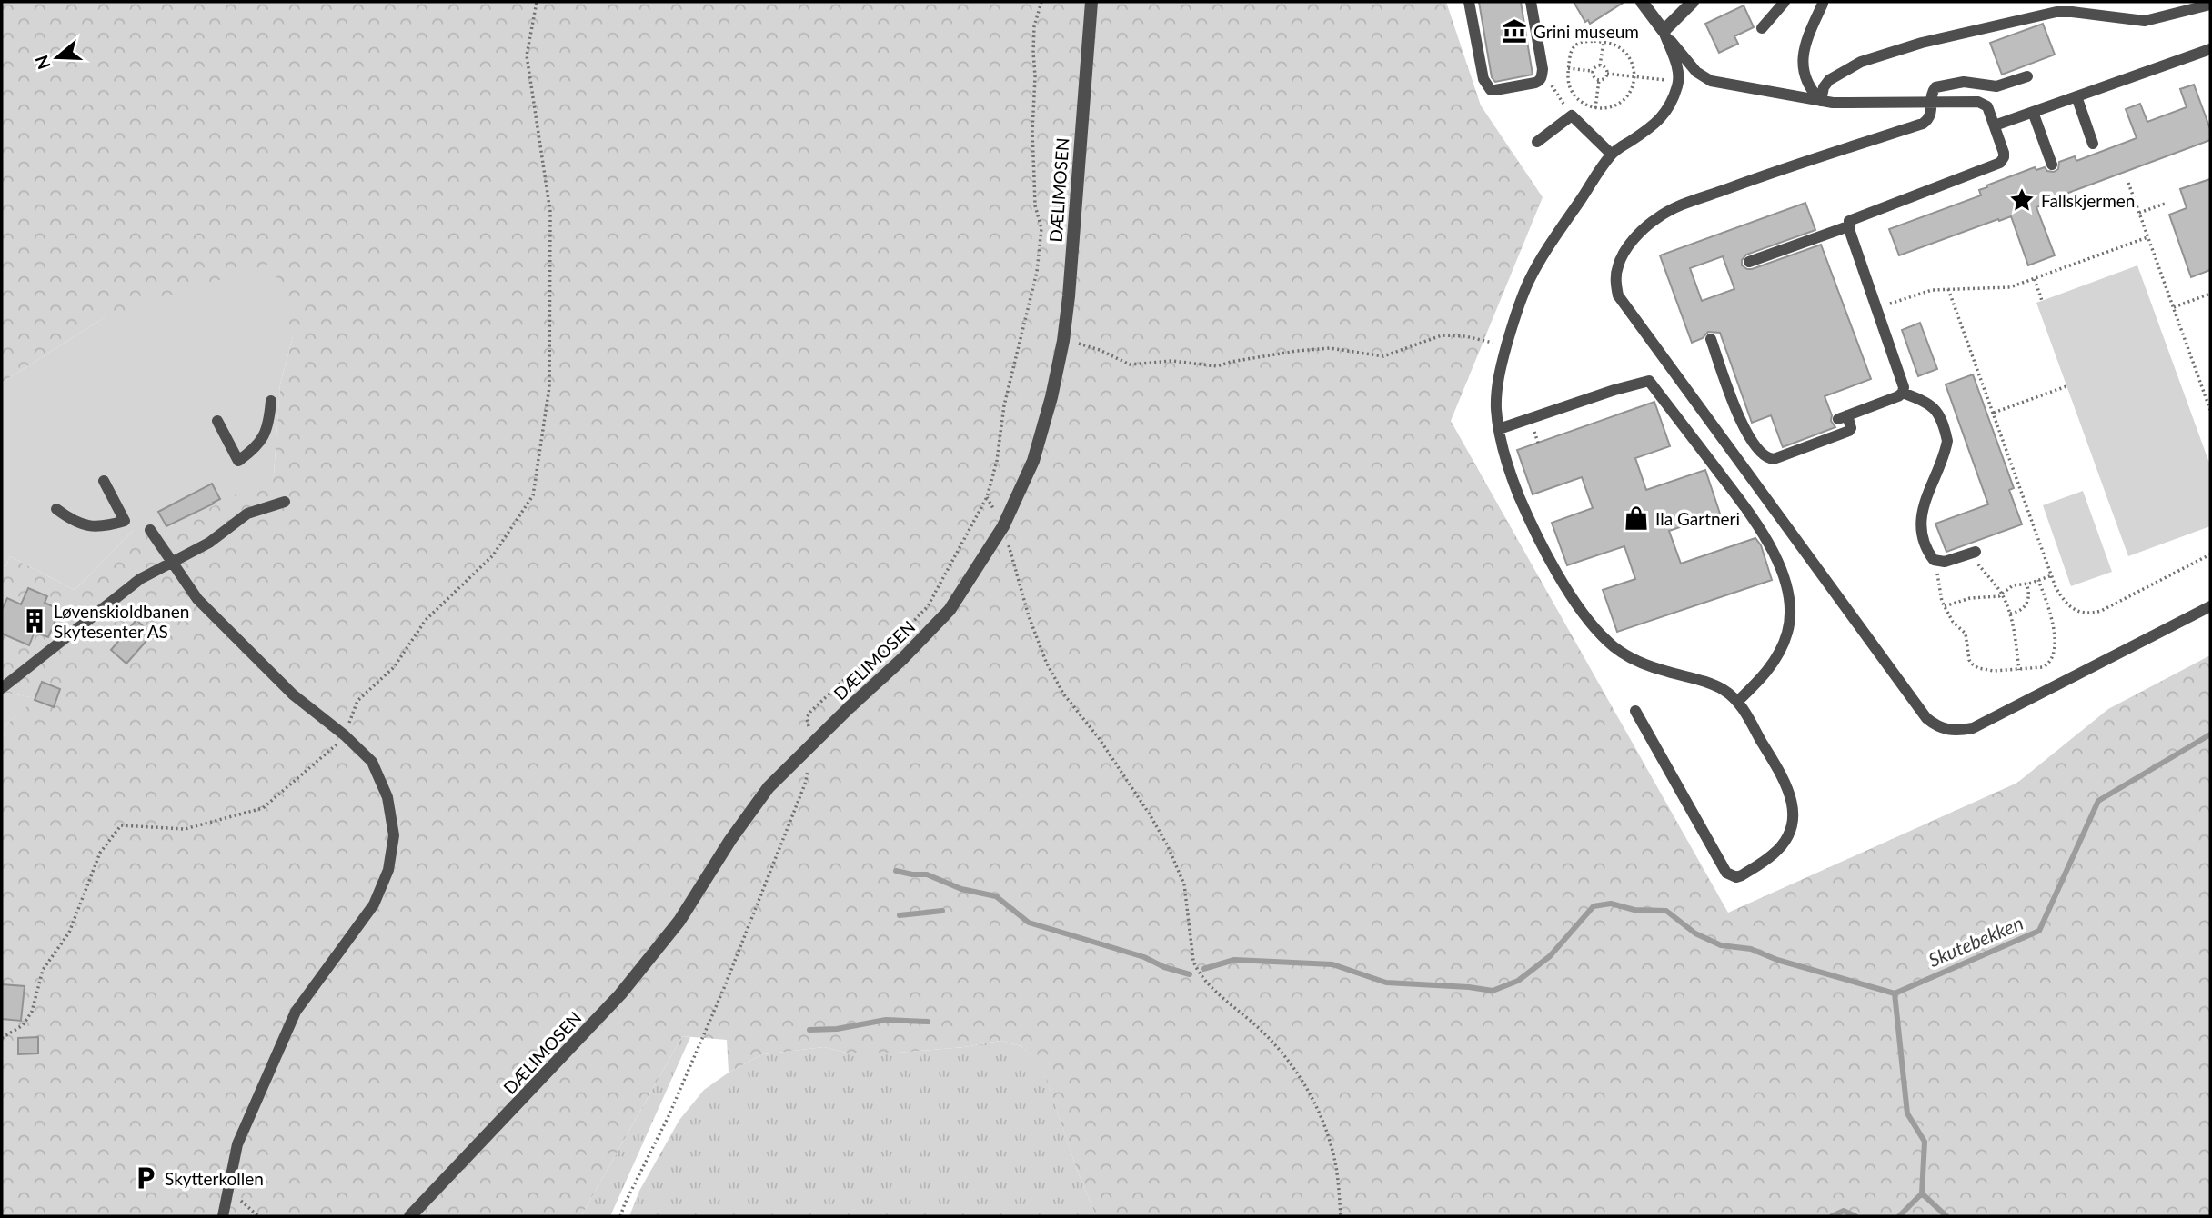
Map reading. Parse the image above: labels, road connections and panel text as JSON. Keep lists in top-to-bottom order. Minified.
{"streets":{"street":["DÆLIMOSEN"]},"water":["Skutebekken"],"places":{"museum":["Grini museum"],"place":["Fallskjermen"],"shop":["Ila Gartneri"],"building":["Løvenskioldbanen Skytesenter AS"],"parking":["Skytterkollen"]},"north":"left"}
